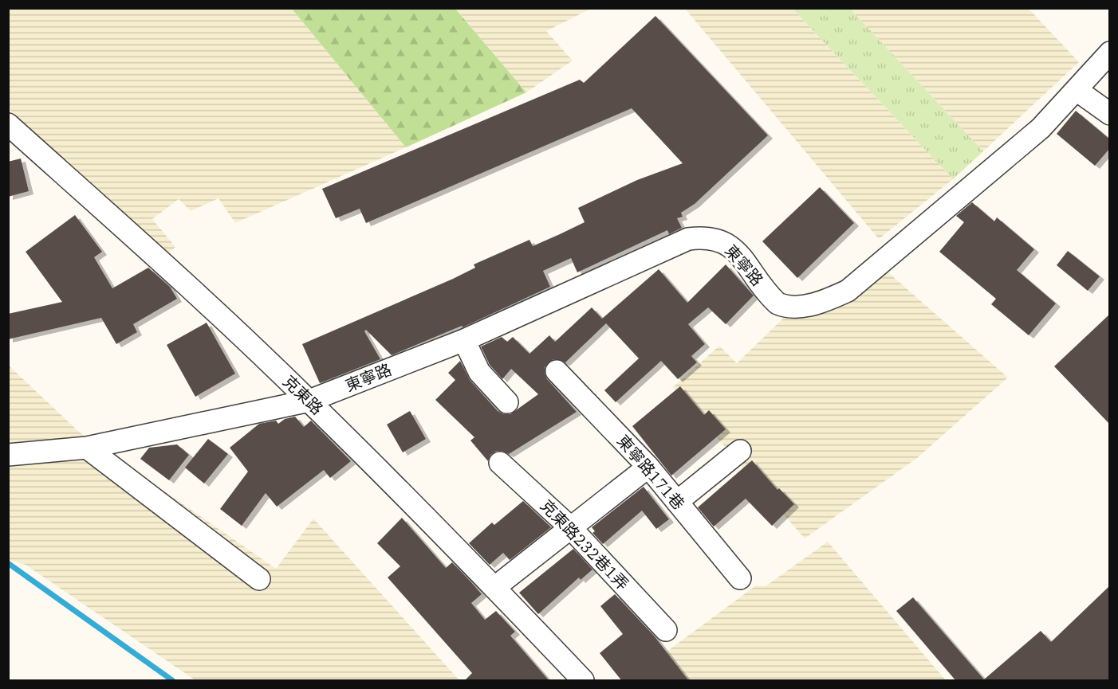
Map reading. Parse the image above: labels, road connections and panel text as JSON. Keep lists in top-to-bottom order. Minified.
{"streets":{"street":["東寧路","克東路","東寧路171巷","克東路232巷1弄"]},"crossings":[["東寧路","克東路"]]}
